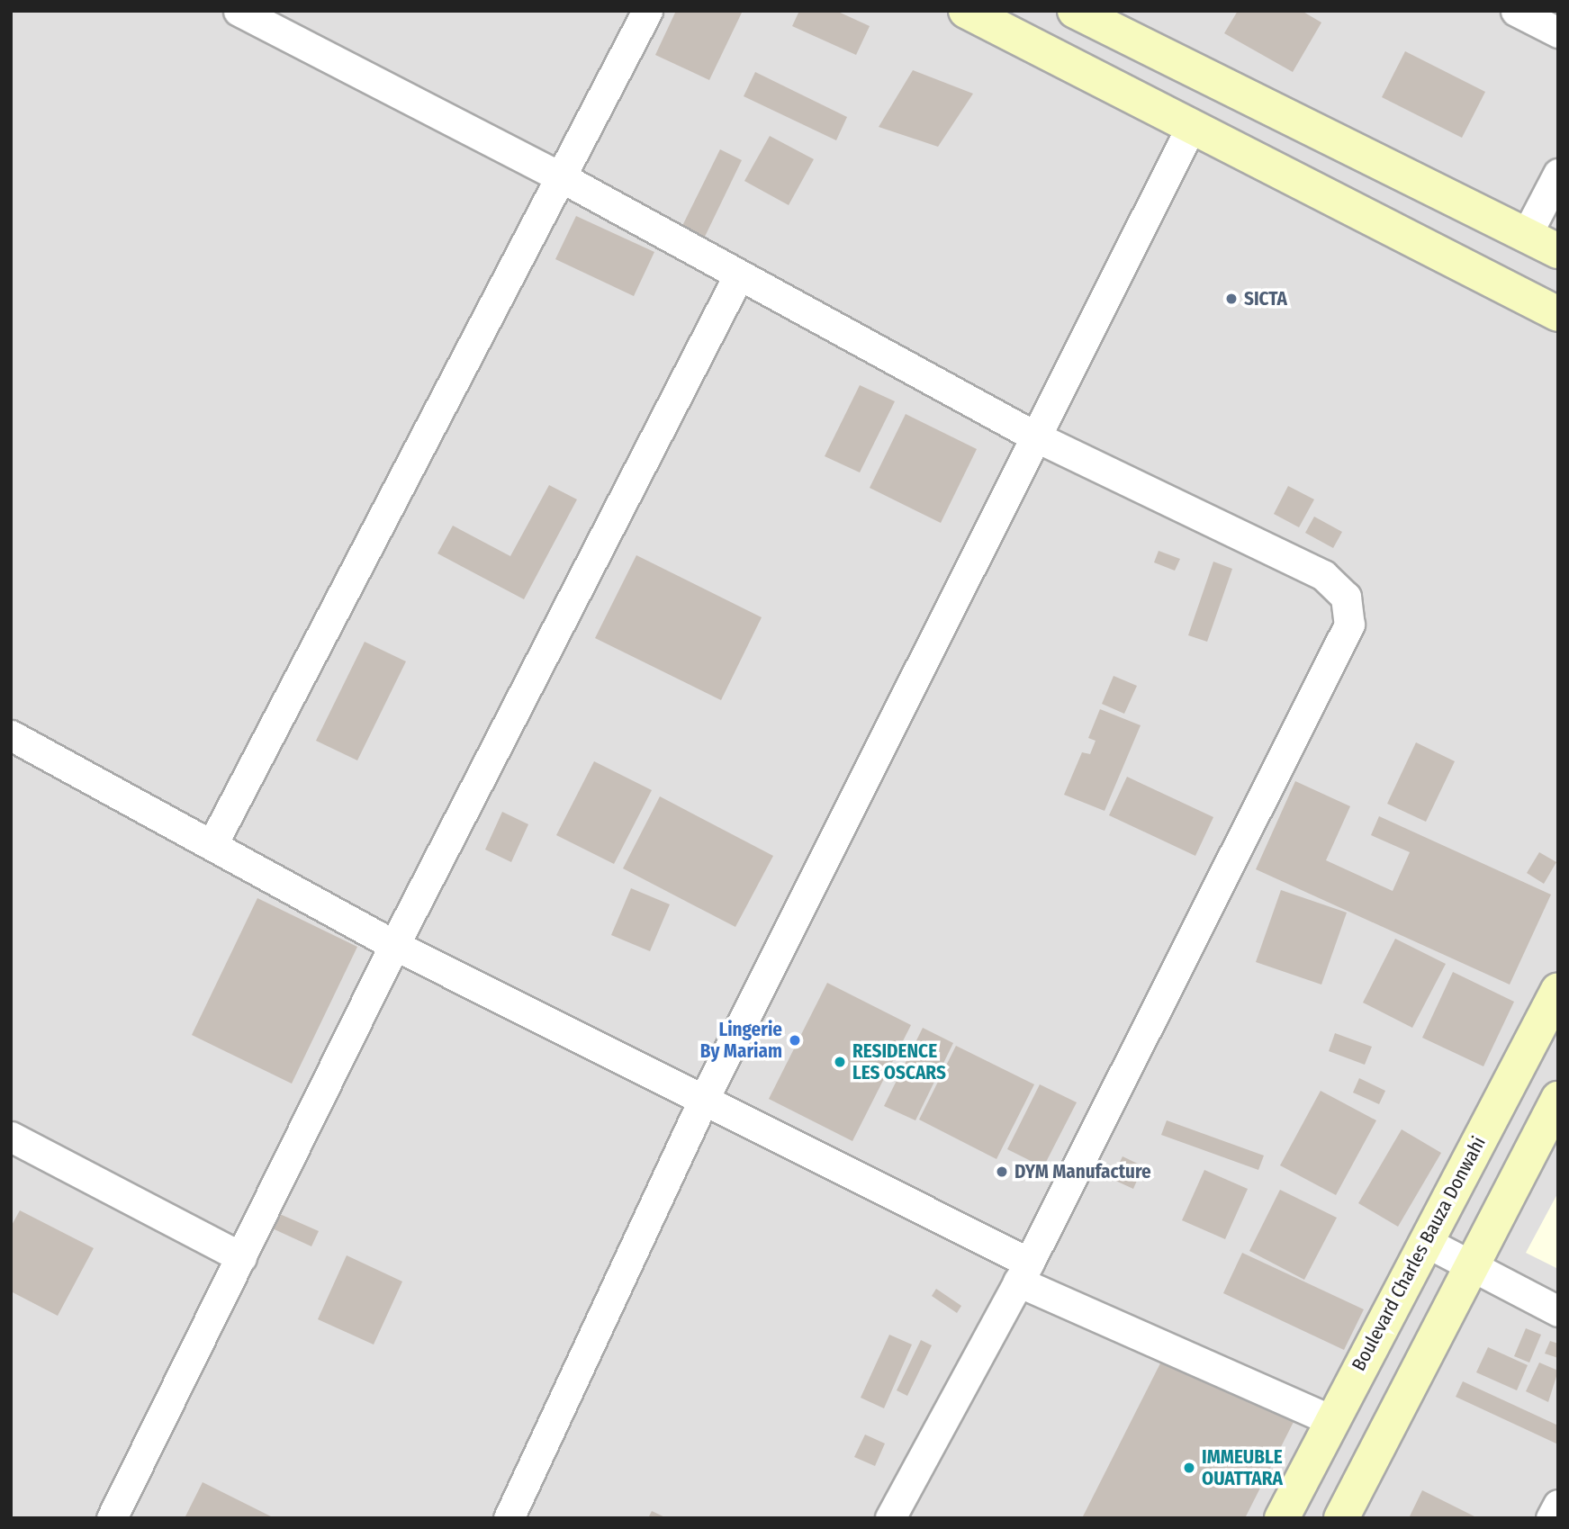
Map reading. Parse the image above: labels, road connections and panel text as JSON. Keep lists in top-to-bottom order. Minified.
{"streets":{"main road":["Boulevard Charles Bauza Donwahi"]},"places":["SICTA","Lingerie By Mariam","RESIDENCE LES OSCARS","DYM Manufacture","IMMEUBLE OUATTARA"]}
